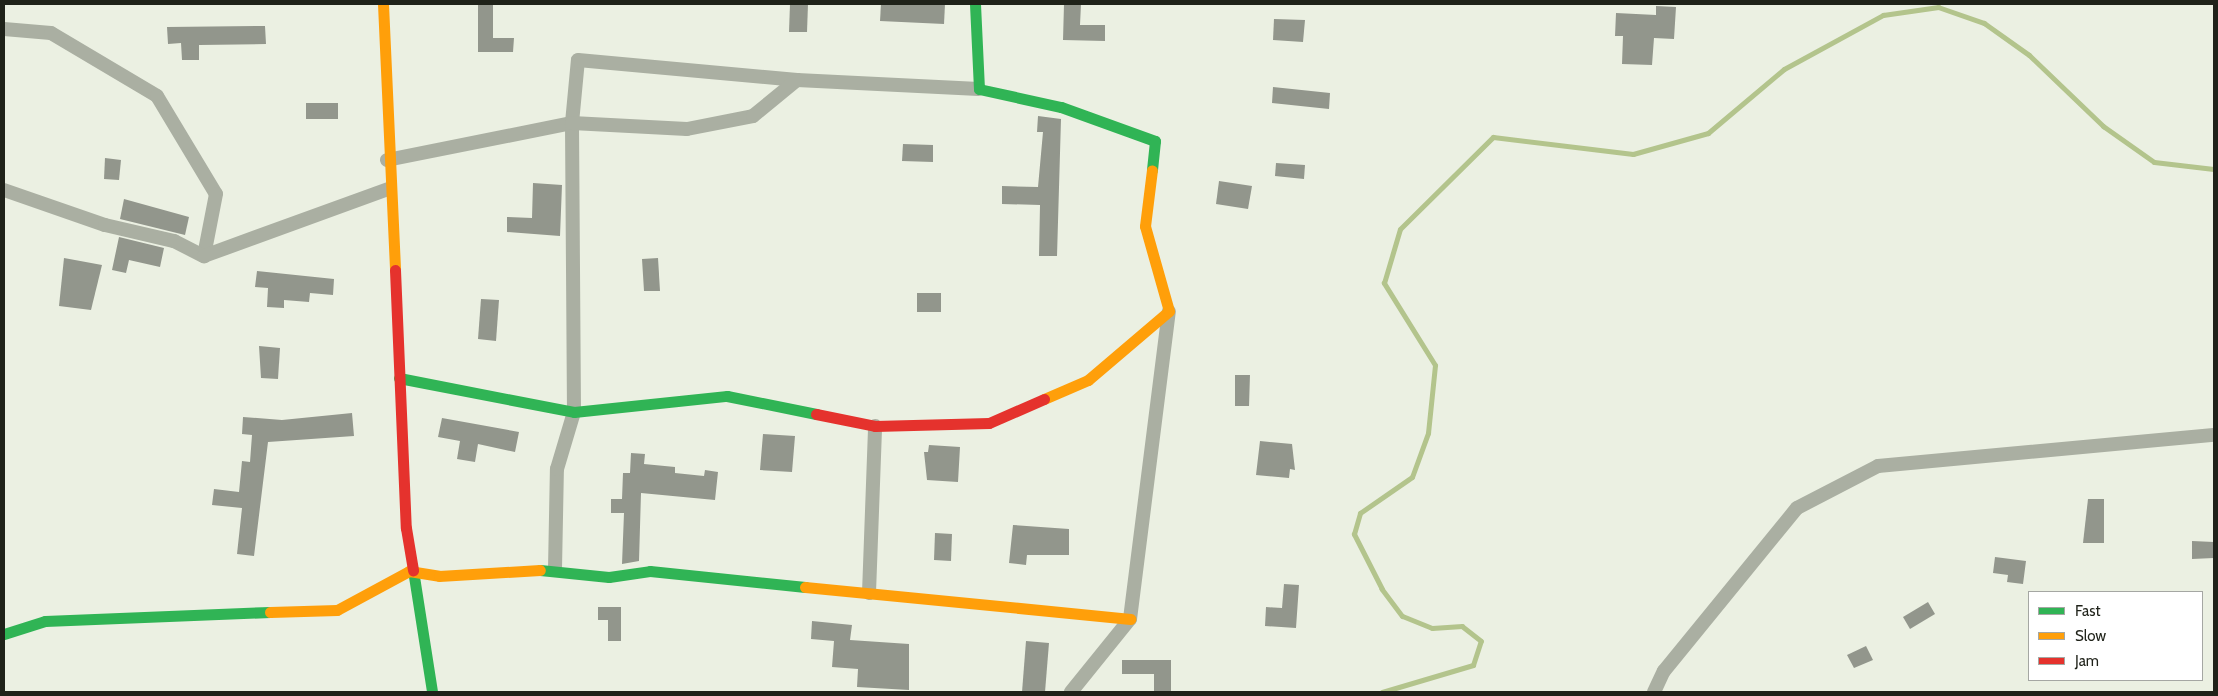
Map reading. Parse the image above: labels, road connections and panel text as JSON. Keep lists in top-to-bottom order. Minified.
{"legend":["Fast","Slow","Jam"]}
